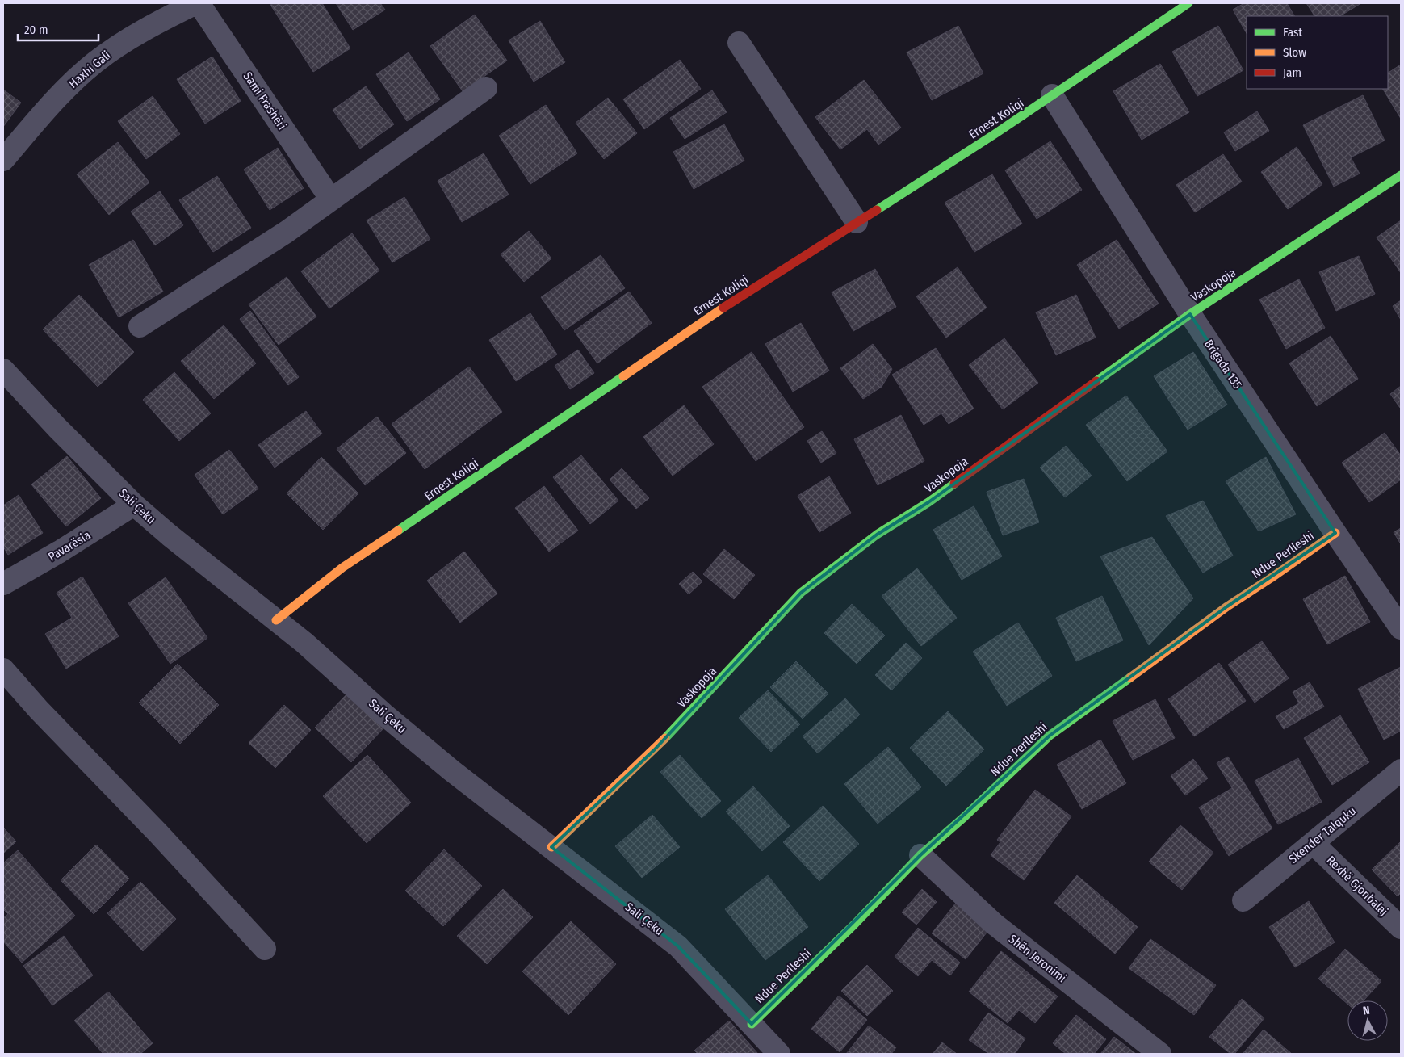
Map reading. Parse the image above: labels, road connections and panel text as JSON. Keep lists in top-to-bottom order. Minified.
{"streets":{"street":["Haxhi Gali","Sami Frashëri","Ernest Koliqi","Vaskopoja","Brigada 135","Sali Çeku","Pavarësia","Ndue Perlleshi","Skender Talquku","Rexhë Gjonbalaj","Shën Jeronimi"]},"crossings":[["Haxhi Gali","Sami Frashëri"],["Ernest Koliqi","Brigada 135"],["Ernest Koliqi","Sali Çeku"],["Vaskopoja","Brigada 135"],["Vaskopoja","Sali Çeku"],["Brigada 135","Ndue Perlleshi"],["Sali Çeku","Pavarësia"],["Sali Çeku","Ndue Perlleshi"],["Ndue Perlleshi","Shën Jeronimi"],["Skender Talquku","Rexhë Gjonbalaj"]],"legend":["Fast","Slow","Jam"],"scale_bar":"20 m","north":"top"}
